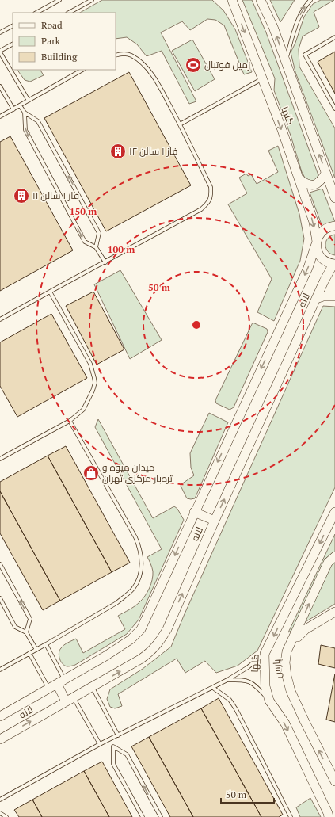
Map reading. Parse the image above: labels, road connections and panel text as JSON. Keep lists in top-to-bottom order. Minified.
{"streets":{"street":["گلها","لاله","پارس"]},"crossings":[["گلها","لاله"]],"one_way":["پارس"],"places":{"sports":["زمین فوتبال"],"building":["فاز ۱ سالن ۱۲","فاز ۱ سالن ۱۱"],"shop":["میدان میوه و تره‌بار مرکزی تهران"]},"legend":["Road","Park","Building"],"scale_bar":"50 m","rings":["150 m","100 m","50 m"]}
